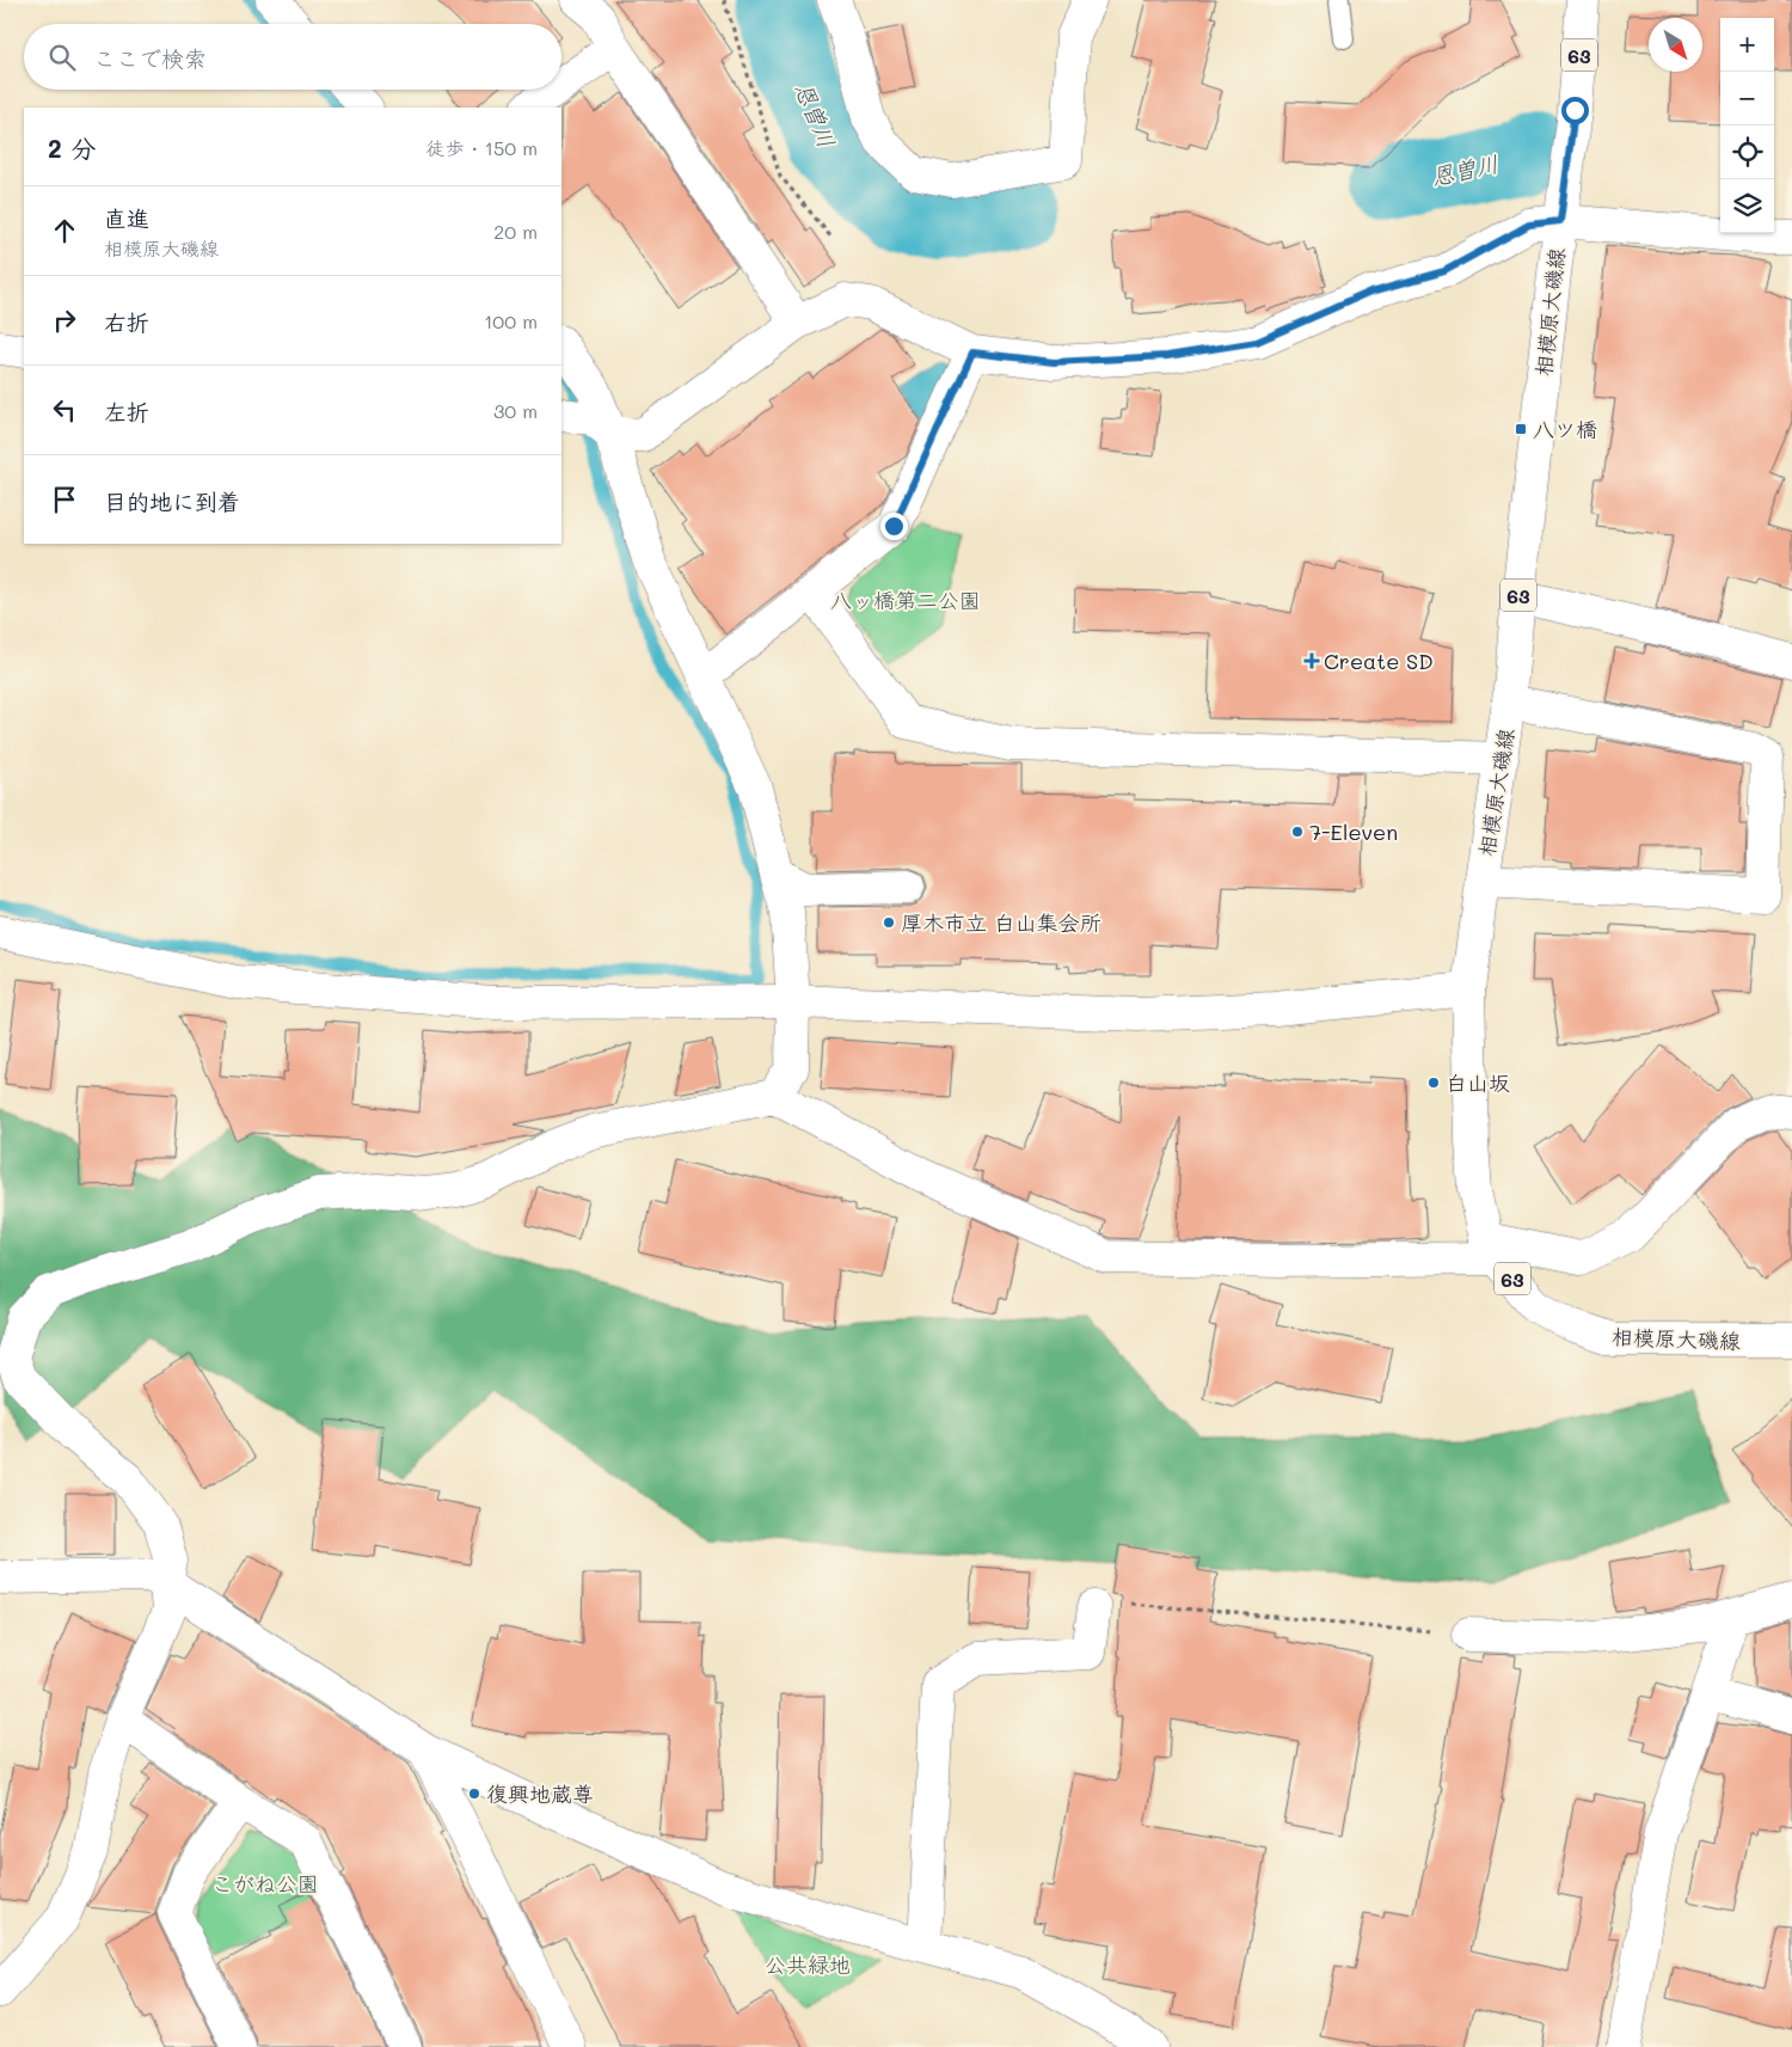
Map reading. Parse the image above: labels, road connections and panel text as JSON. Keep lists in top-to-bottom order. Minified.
{"streets":{"street":["63","相模原大磯線"]},"water":["恩曽川"],"parks":["八ッ橋第二公園","こがね公園","公共緑地"],"places":{"transit":["八ツ橋"],"health":["Create SD"],"other":["7-Eleven","厚木市立 白山集会所","白山坂","復興地蔵尊"]},"north":"bottom right","page":{"map_buttons":["+","−"],"search":"ここで検索","heading":["2 分","徒歩 · 150 m"],"list":[["直進","相模原大磯線","20 m"],["右折","100 m"],["左折","30 m"],"目的地に到着"]}}
